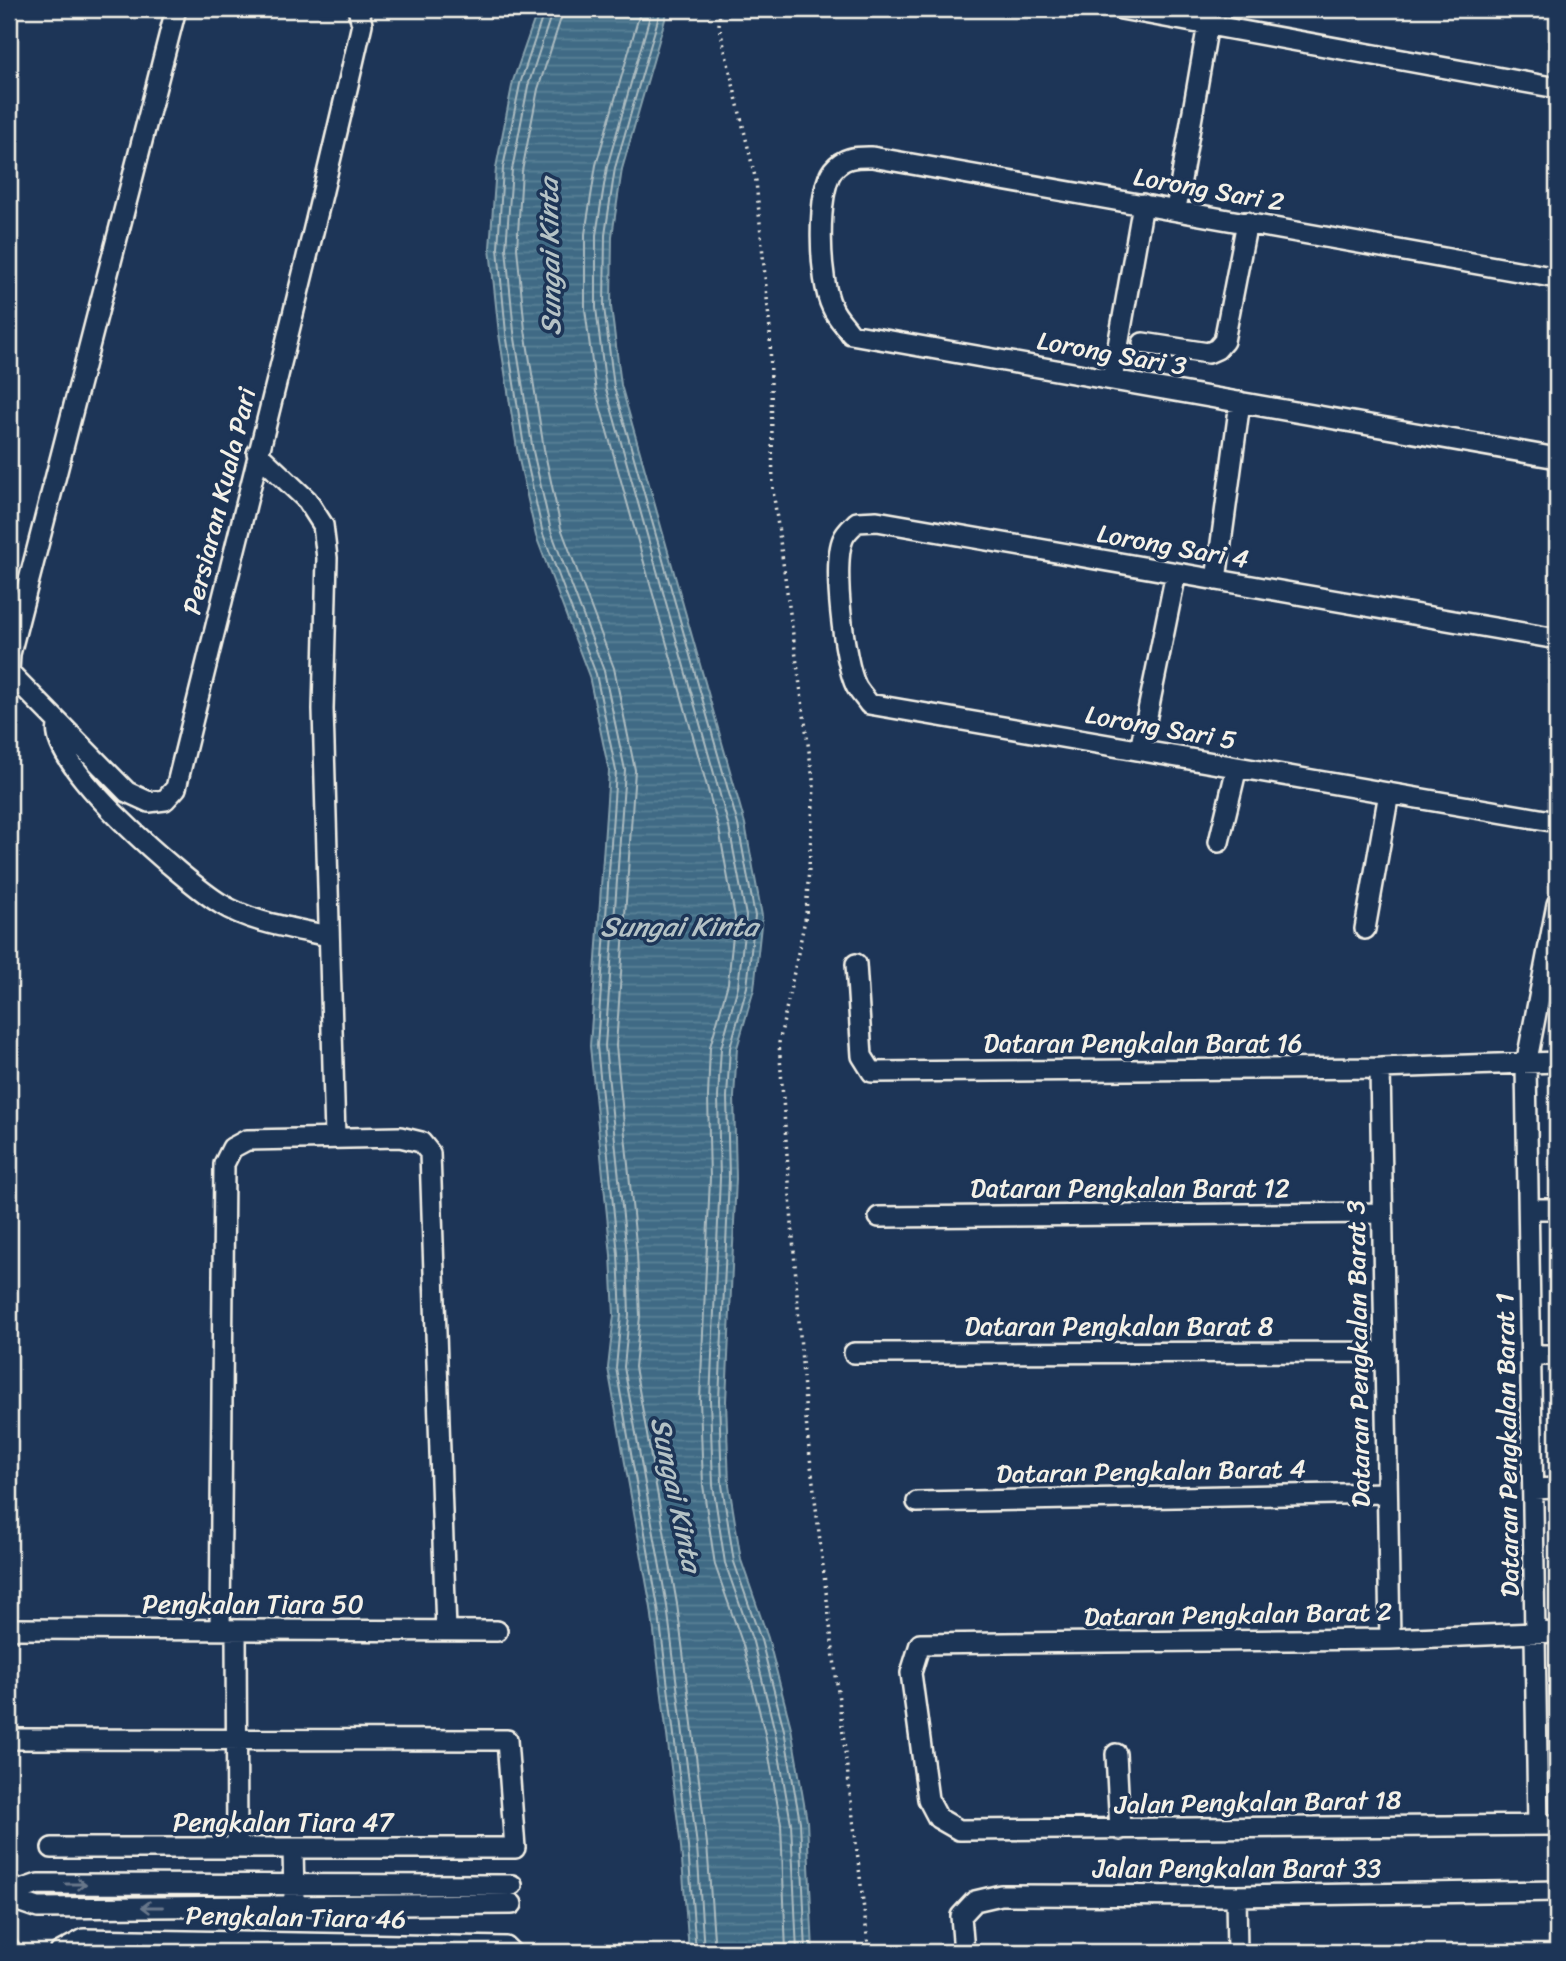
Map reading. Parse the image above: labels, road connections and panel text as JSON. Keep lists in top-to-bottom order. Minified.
{"streets":{"street":["Lorong Sari 2","Lorong Sari 3","Persiaran Kuala Pari","Lorong Sari 4","Lorong Sari 5","Dataran Pengkalan Barat 16","Dataran Pengkalan Barat 12","Dataran Pengkalan Barat 8","Dataran Pengkalan Barat 3","Dataran Pengkalan Barat 1","Dataran Pengkalan Barat 4","Pengkalan Tiara 50","Dataran Pengkalan Barat 2","Jalan Pengkalan Barat 18","Pengkalan Tiara 47","Jalan Pengkalan Barat 33","Pengkalan Tiara 46"]},"crossings":[["Lorong Sari 2","Lorong Sari 3"],["Lorong Sari 4","Lorong Sari 5"],["Dataran Pengkalan Barat 16","Dataran Pengkalan Barat 3"],["Dataran Pengkalan Barat 16","Dataran Pengkalan Barat 1"],["Dataran Pengkalan Barat 12","Dataran Pengkalan Barat 3"],["Dataran Pengkalan Barat 8","Dataran Pengkalan Barat 3"],["Dataran Pengkalan Barat 3","Dataran Pengkalan Barat 4"],["Dataran Pengkalan Barat 3","Dataran Pengkalan Barat 2"],["Dataran Pengkalan Barat 1","Dataran Pengkalan Barat 2"],["Dataran Pengkalan Barat 1","Jalan Pengkalan Barat 18"],["Dataran Pengkalan Barat 2","Jalan Pengkalan Barat 18"]],"water":["Sungai Kinta"]}
